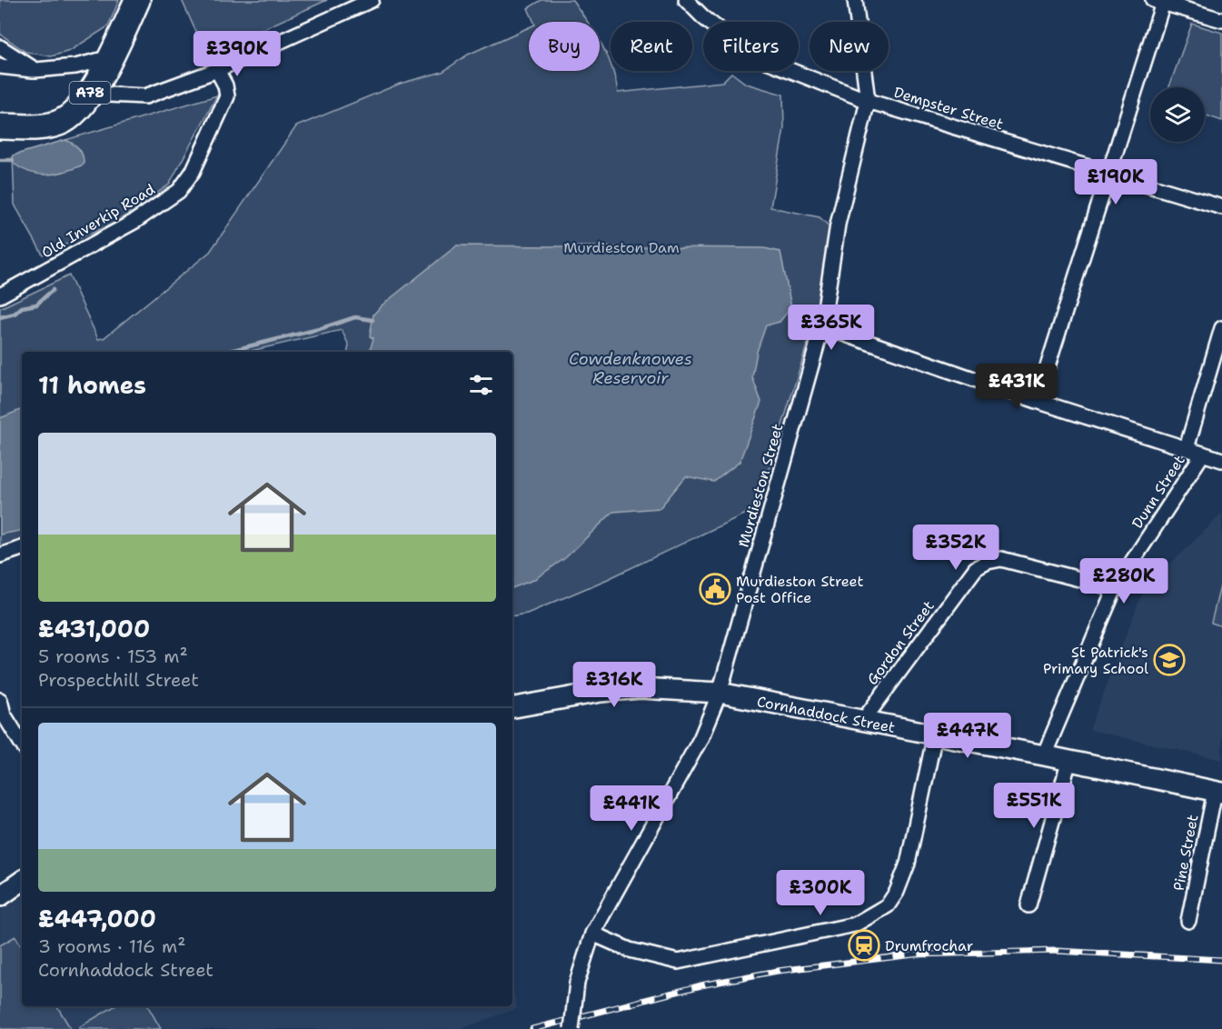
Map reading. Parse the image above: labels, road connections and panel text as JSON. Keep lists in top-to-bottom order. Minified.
{"streets":{"highway":["A78"],"main road":["Cornhaddock Street"],"street":["Dempster Street","Old Inverkip Road","Murdieston Street","Dunn Street","Gordon Street","Pine Street"]},"crossings":[["Dempster Street","Murdieston Street"],["Murdieston Street","Cornhaddock Street"],["Dunn Street","Gordon Street"],["Dunn Street","Cornhaddock Street"],["Gordon Street","Cornhaddock Street"],["Cornhaddock Street","Pine Street"]],"water":["Cowdenknowes Reservoir"],"parks":["Murdieston Dam"],"places":{"public building":["Murdieston Street Post Office"],"school or university":["St Patrick's Primary School"],"station":["Drumfrochar"]},"page":{"chip":["Buy","Rent","Filters","New"],"price":["£390K","£190K","£365K","£431K","£352K","£280K","£316K","£447K","£551K","£441K","£300K"],"heading":"11 homes","list":[{"name":"£431,000","note":"5 rooms · 153 m² · Prospecthill Street"},{"name":"£447,000","note":"3 rooms · 116 m² · Cornhaddock Street"}]}}
